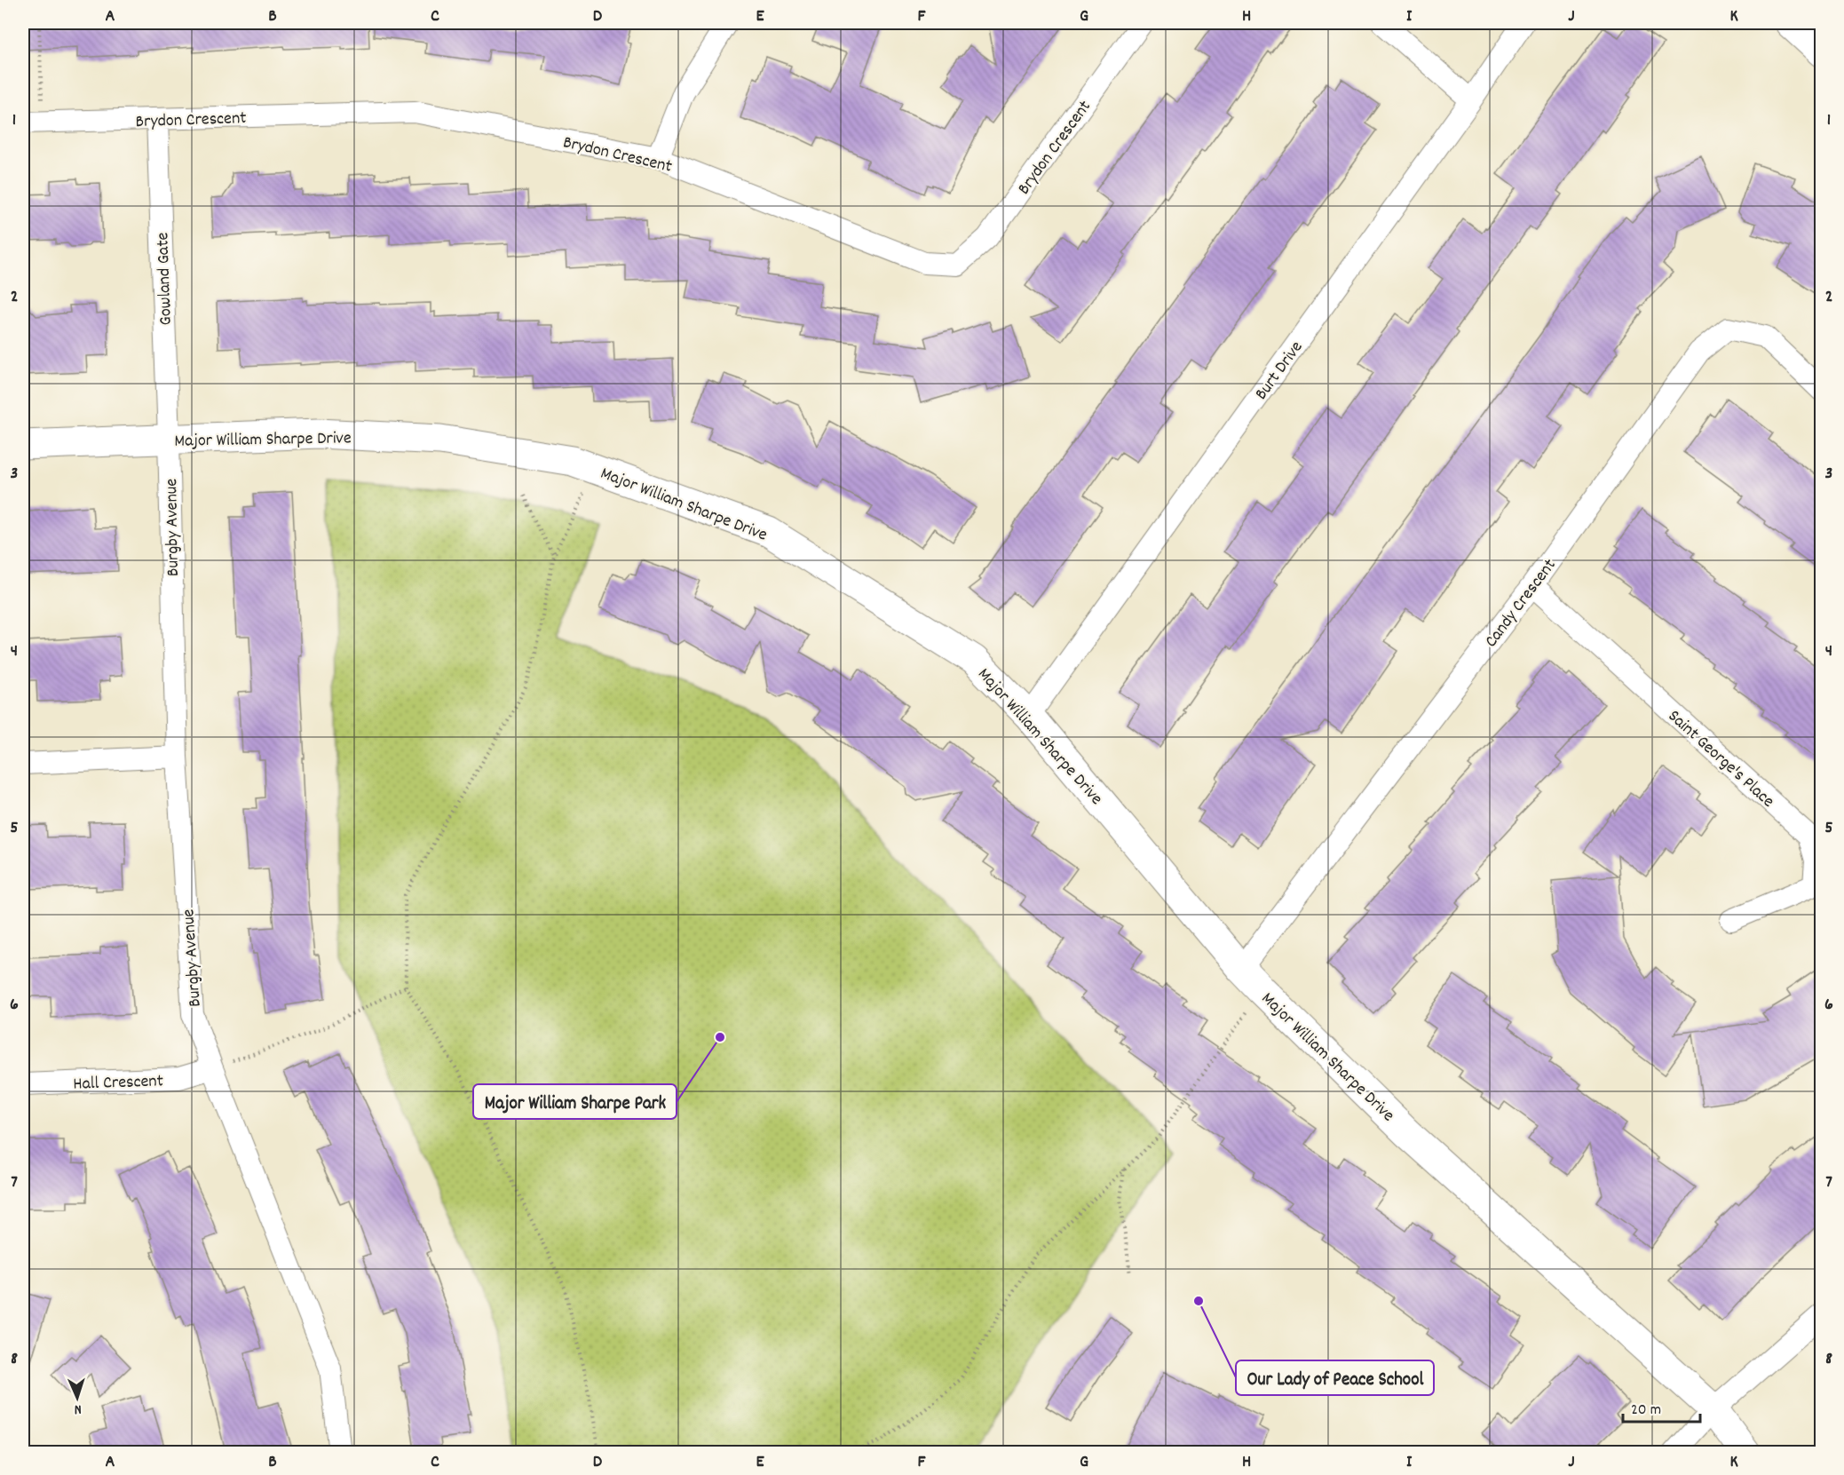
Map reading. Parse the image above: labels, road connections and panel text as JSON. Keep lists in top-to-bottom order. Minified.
{"streets":{"street":["Brydon Crescent","Gowland Gate","Burt Drive","Major William Sharpe Drive","Burgby Avenue","Candy Crescent","Saint George's Place","Hall Crescent"]},"crossings":[["Brydon Crescent","Gowland Gate"],["Gowland Gate","Major William Sharpe Drive"],["Gowland Gate","Burgby Avenue"],["Burt Drive","Major William Sharpe Drive"],["Major William Sharpe Drive","Burgby Avenue"],["Major William Sharpe Drive","Candy Crescent"],["Burgby Avenue","Hall Crescent"],["Candy Crescent","Saint George's Place"]],"places":["Major William Sharpe Park","Our Lady of Peace School"],"scale_bar":"20 m","north":"bottom","grid":{"columns":["A","B","C","D","E","F","G","H","I","J","K"],"rows":["1","2","3","4","5","6","7","8"]}}
